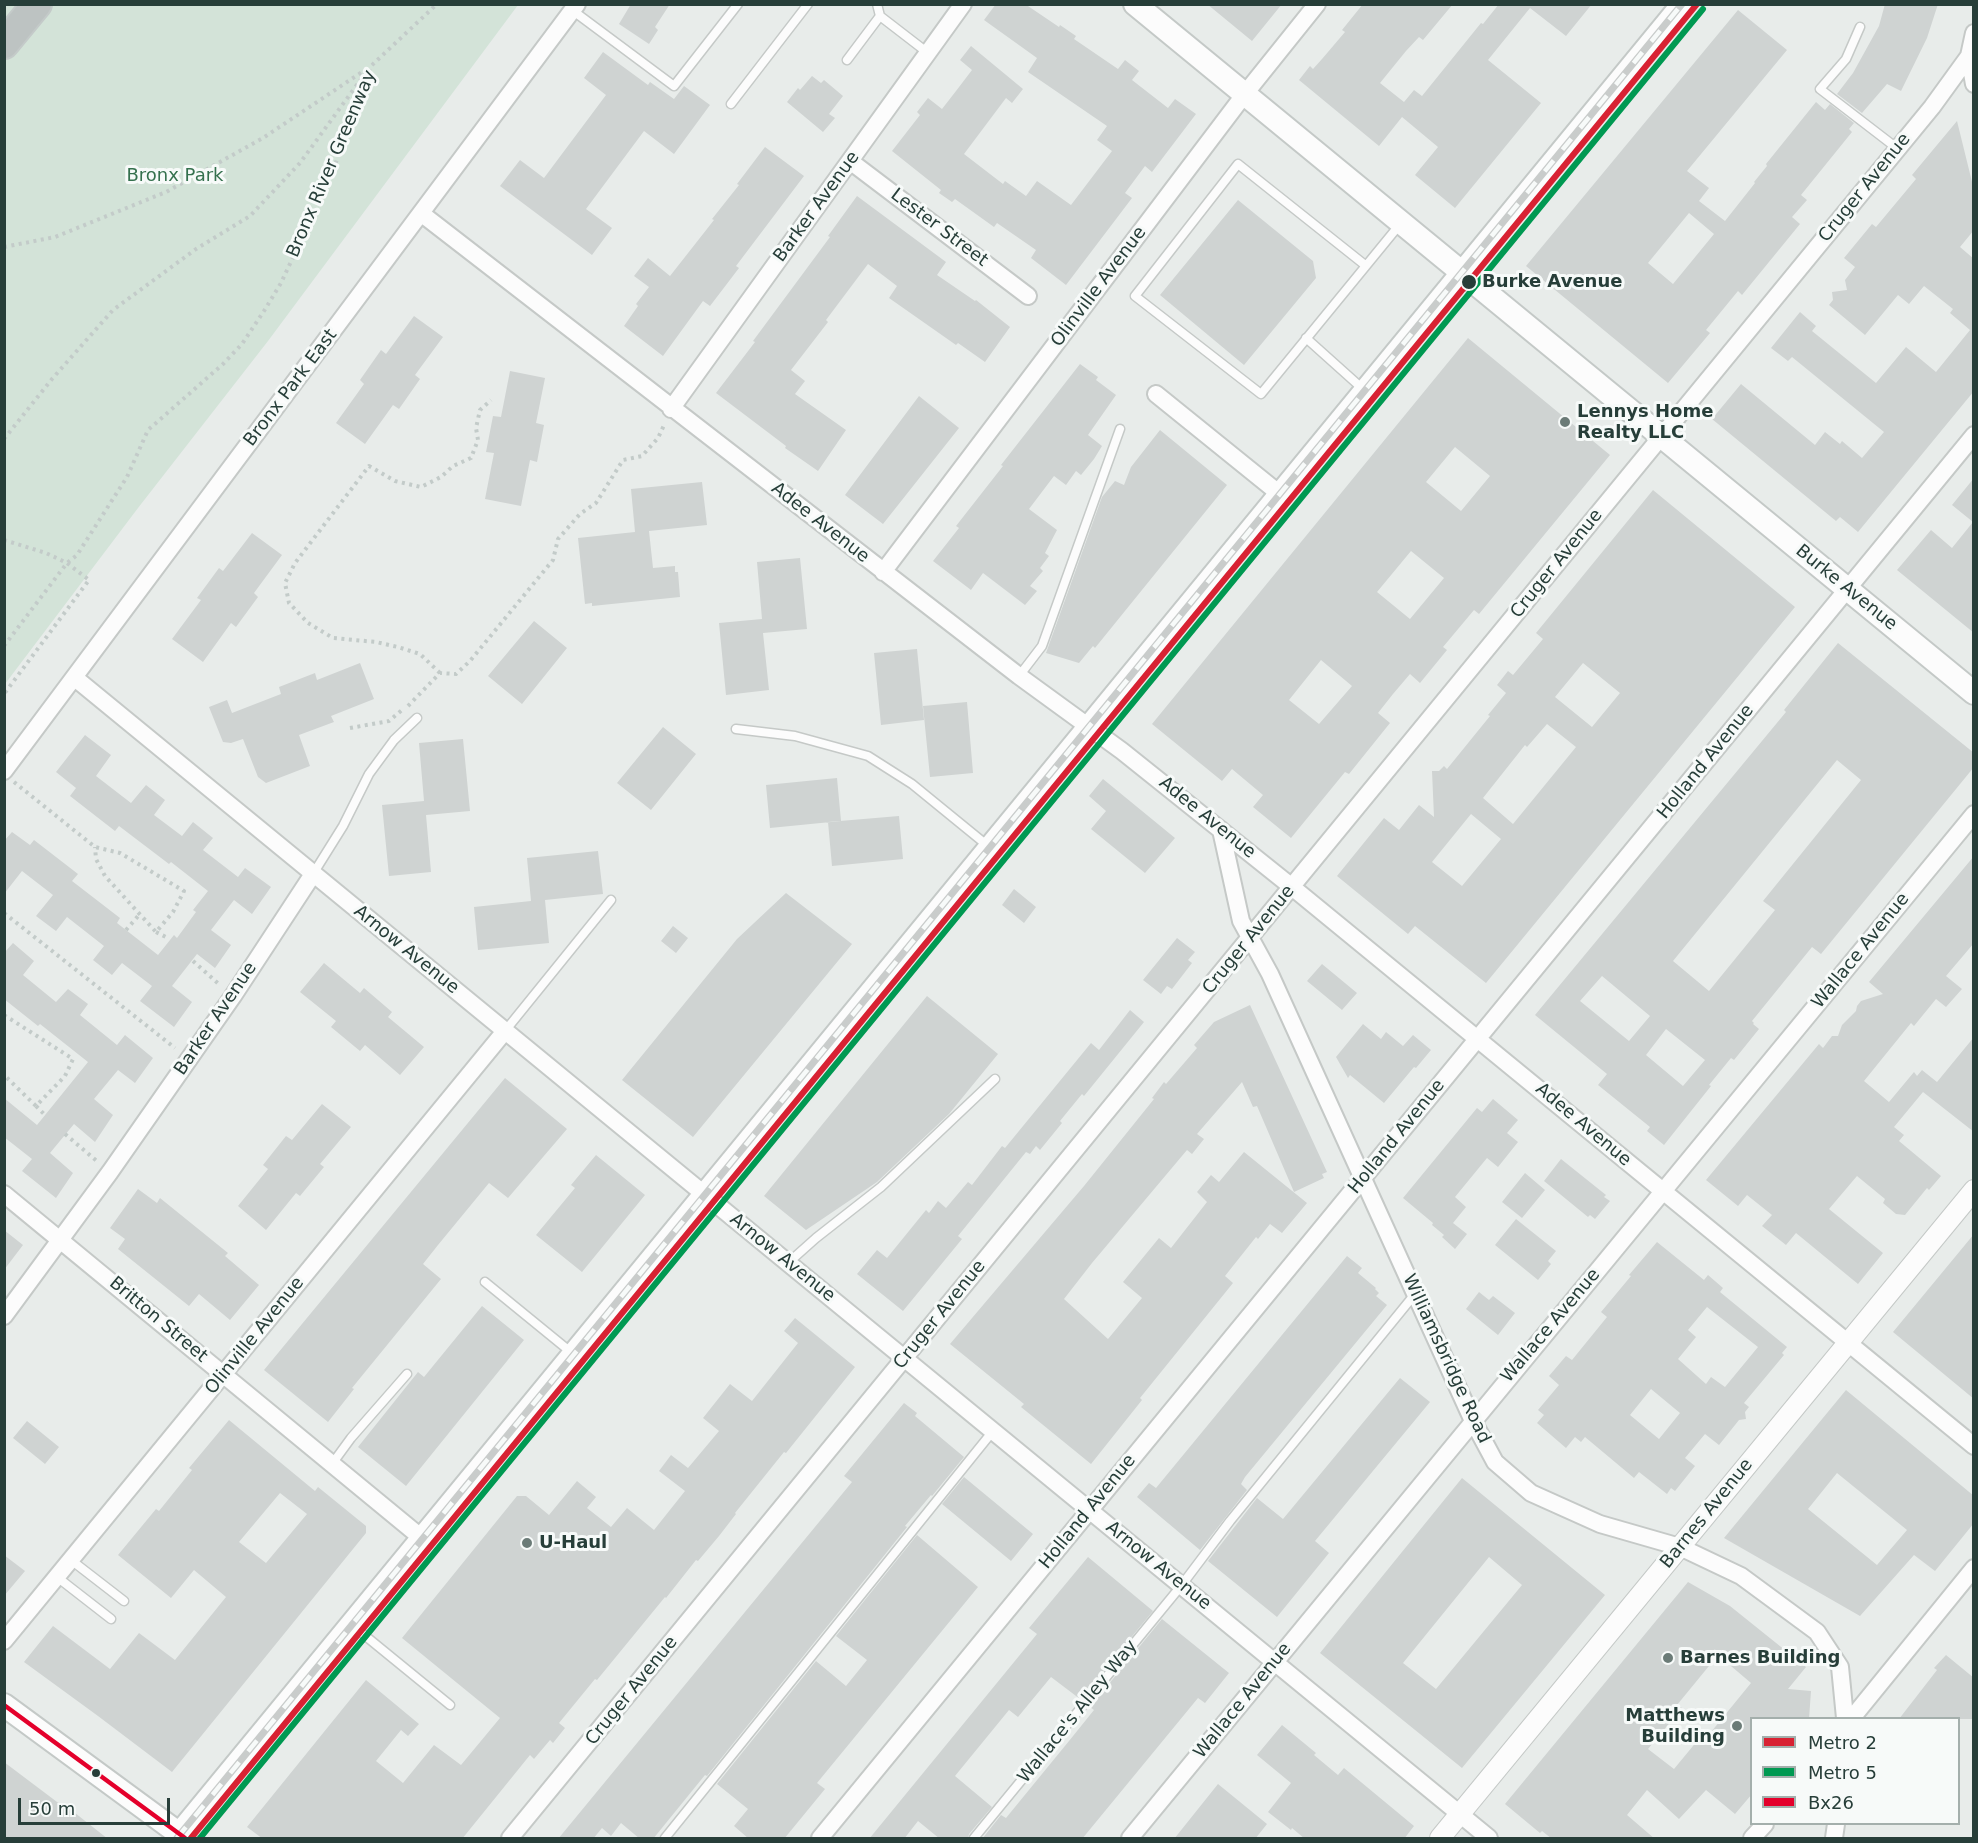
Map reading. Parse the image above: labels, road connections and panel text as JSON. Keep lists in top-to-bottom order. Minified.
{"streets":{"main road":["Burke Avenue"],"street":["Cruger Avenue","Barker Avenue","Lester Street","Olinville Avenue","Bronx Park East","Adee Avenue","Holland Avenue","Arnow Avenue","Wallace Avenue","Britton Street","Williamsbridge Road","Barnes Avenue"],"lane":["Wallace's Alley Way"],"path":["Bronx River Greenway"]},"crossings":[["Cruger Avenue","Adee Avenue"],["Cruger Avenue","Burke Avenue"],["Cruger Avenue","Arnow Avenue"],["Cruger Avenue","Williamsbridge Road"],["Barker Avenue","Lester Street"],["Barker Avenue","Adee Avenue"],["Barker Avenue","Arnow Avenue"],["Barker Avenue","Britton Street"],["Olinville Avenue","Adee Avenue"],["Olinville Avenue","Burke Avenue"],["Olinville Avenue","Arnow Avenue"],["Olinville Avenue","Britton Street"],["Bronx Park East","Adee Avenue"],["Bronx Park East","Arnow Avenue"],["Adee Avenue","Holland Avenue"],["Adee Avenue","Wallace Avenue"],["Adee Avenue","Williamsbridge Road"],["Adee Avenue","Barnes Avenue"],["Burke Avenue","Holland Avenue"],["Holland Avenue","Arnow Avenue"],["Holland Avenue","Williamsbridge Road"],["Arnow Avenue","Wallace Avenue"],["Arnow Avenue","Barnes Avenue"],["Arnow Avenue","Wallace's Alley Way"],["Wallace Avenue","Williamsbridge Road"],["Williamsbridge Road","Barnes Avenue"],["Williamsbridge Road","Wallace's Alley Way"]],"parks":["Bronx Park"],"places":["Burke Avenue","Lennys Home Realty LLC","U-Haul","Barnes Building","Matthews Building"],"lines":["metro line 2","metro line 5","transit line Bx26"],"legend":["Metro 2","Metro 5","Bx26"],"scale_bar":"50 m"}
